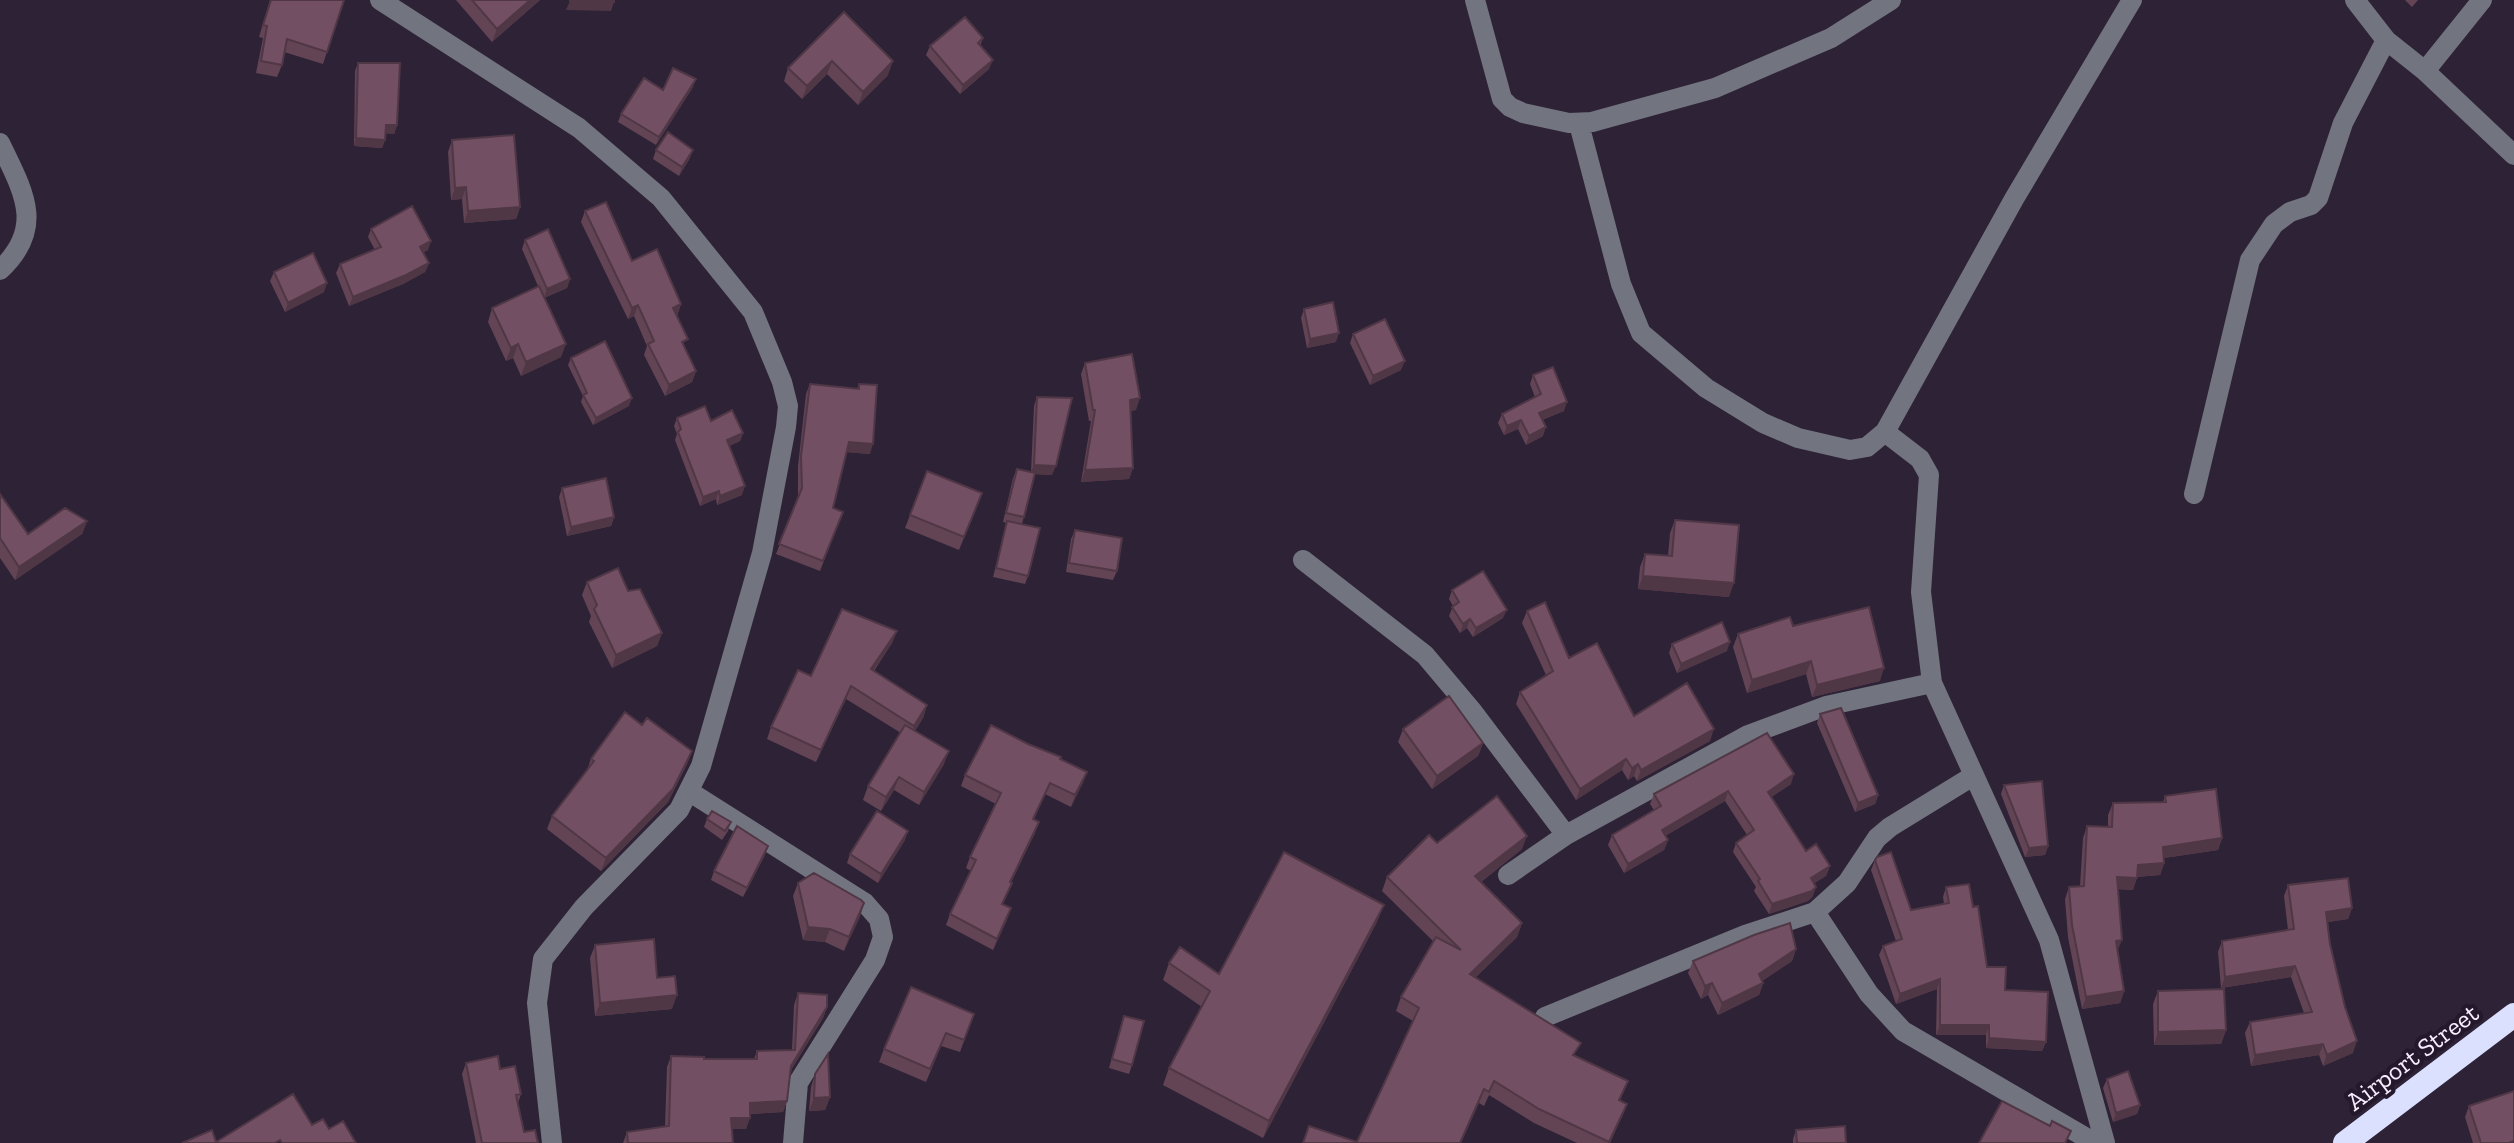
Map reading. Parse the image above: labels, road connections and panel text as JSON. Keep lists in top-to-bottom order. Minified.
{"streets":{"highway":["Airport Street"]}}
